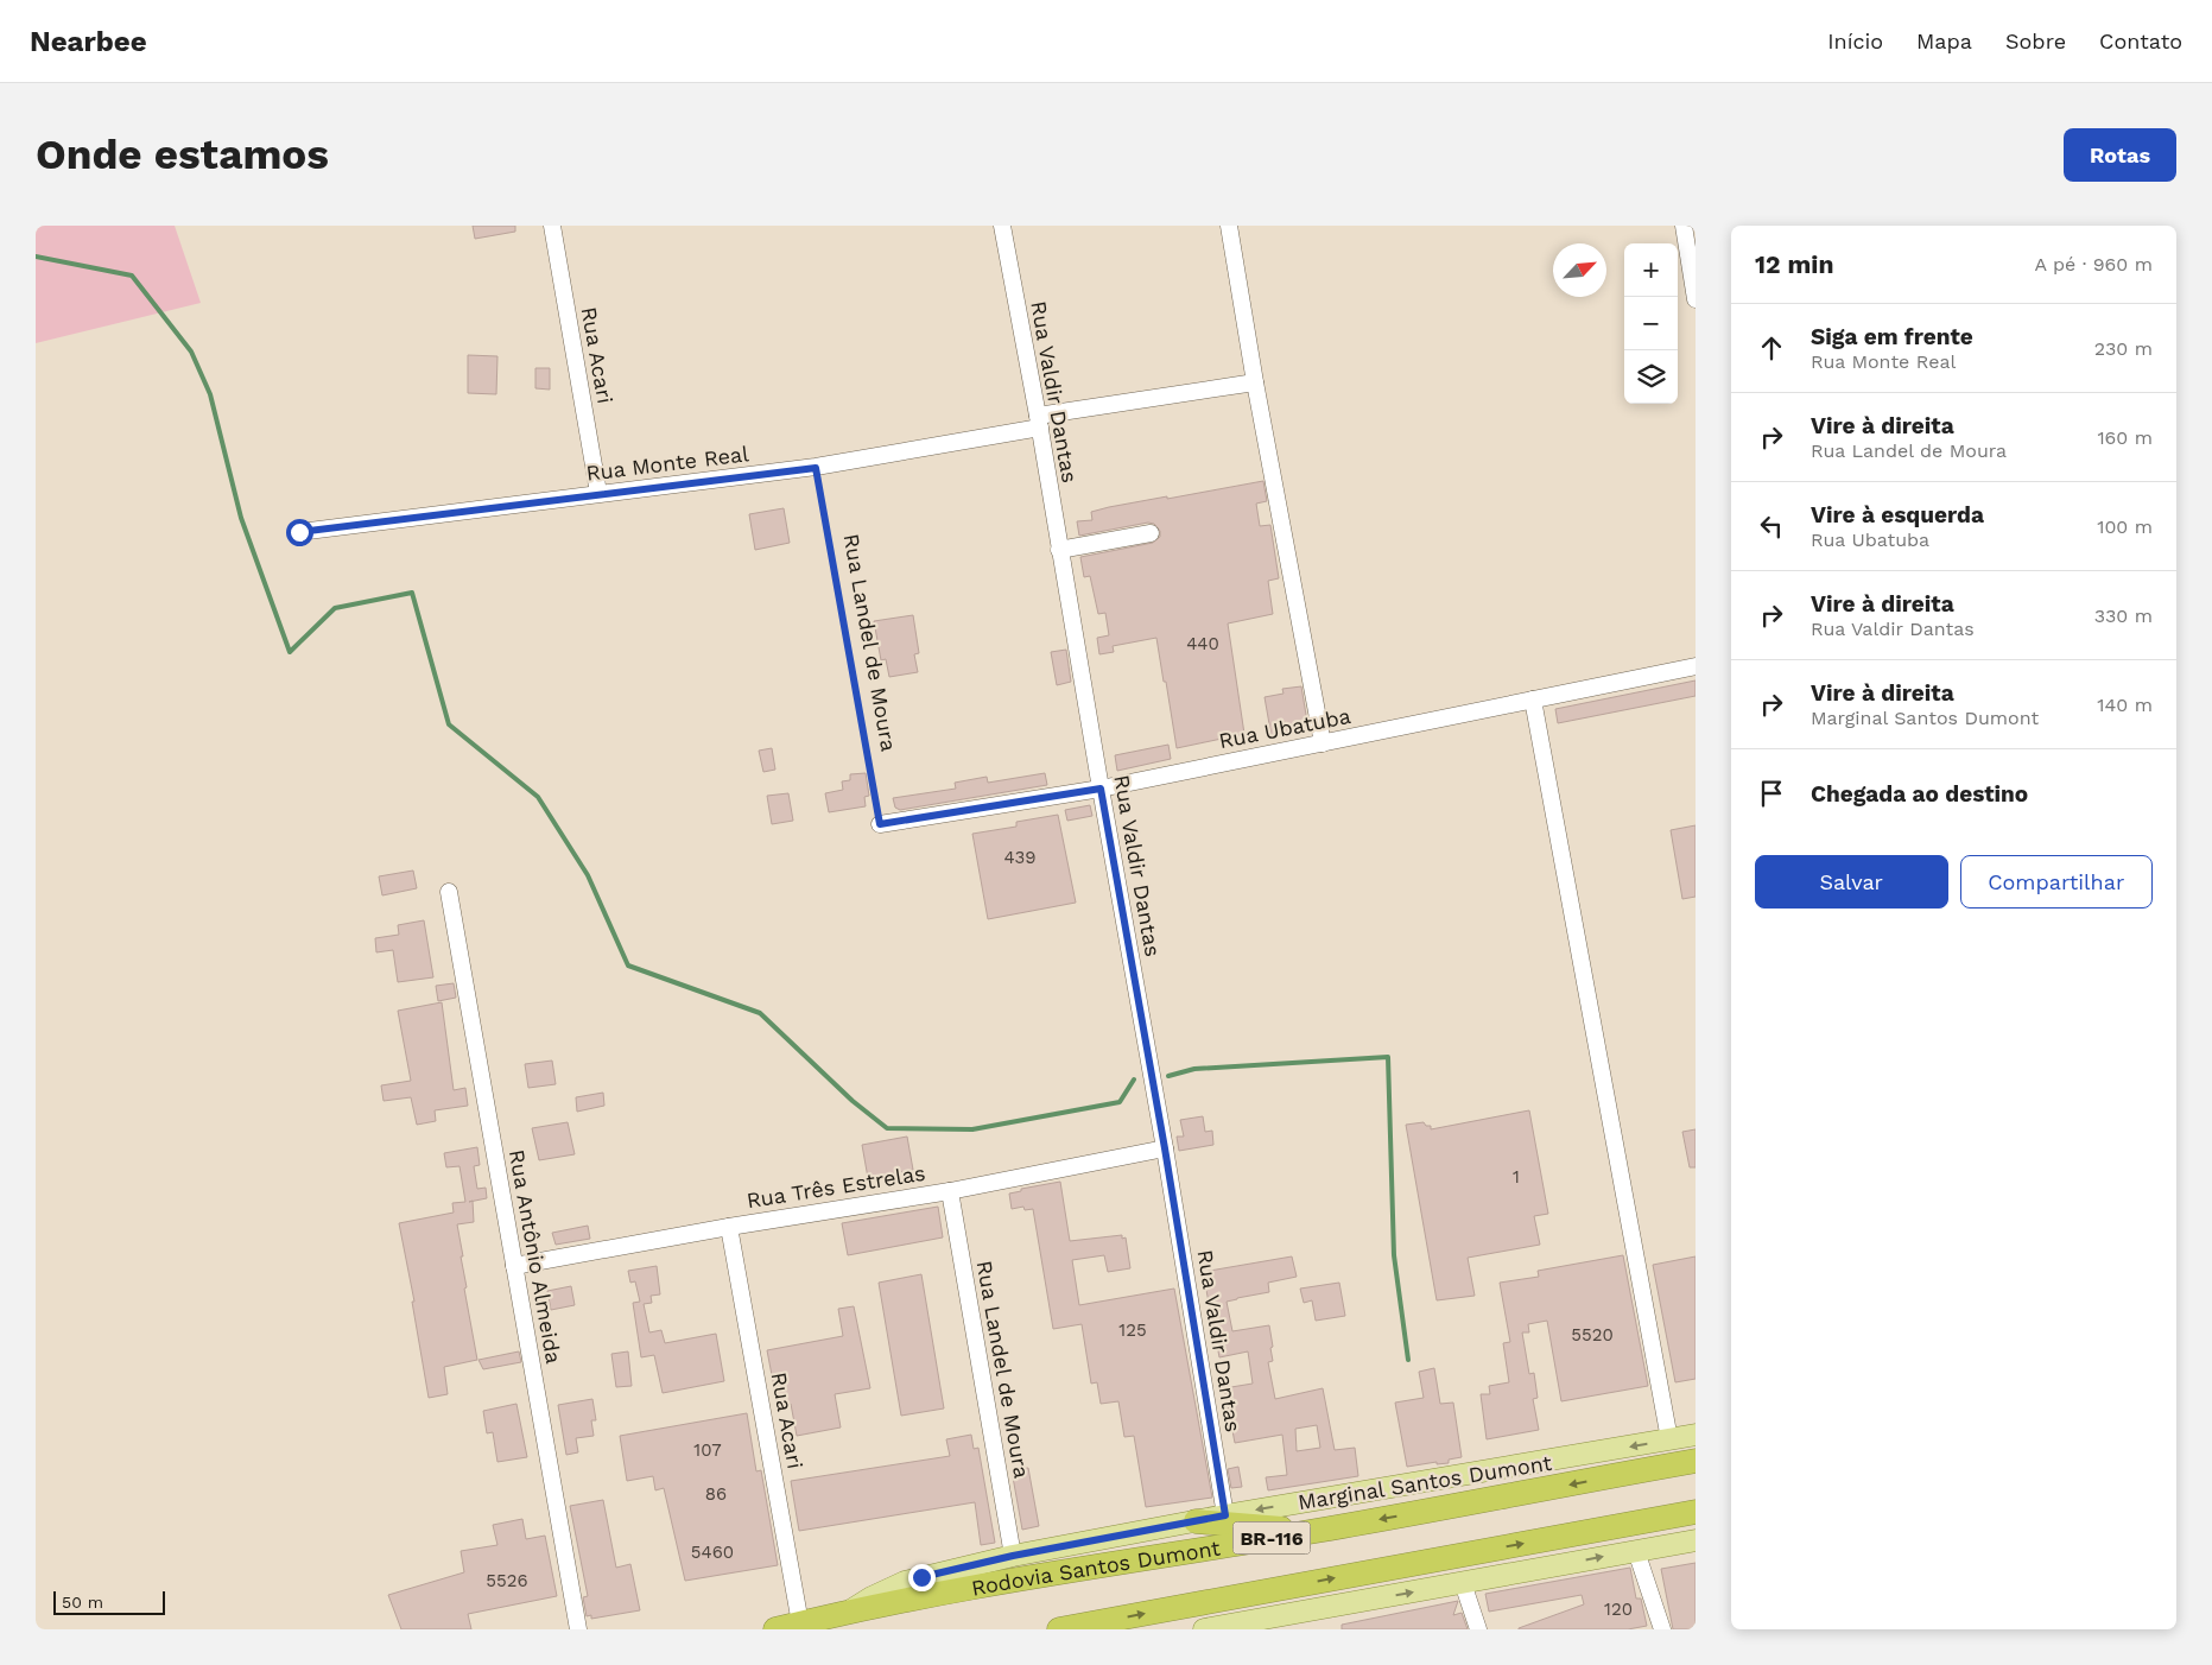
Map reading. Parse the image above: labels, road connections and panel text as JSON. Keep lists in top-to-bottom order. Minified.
{"streets":{"highway":["BR-116","Rodovia Santos Dumont"],"main road":["Marginal Santos Dumont"],"street":["Rua Acari","Rua Valdir Dantas","Rua Monte Real","Rua Landel de Moura","Rua Ubatuba","Rua Três Estrelas","Rua Antônio Almeida"]},"crossings":[["Rua Acari","Rua Monte Real"],["Rua Acari","Rua Três Estrelas"],["Rua Acari","BR-116"],["Rua Valdir Dantas","Rua Monte Real"],["Rua Valdir Dantas","Rua Ubatuba"],["Rua Valdir Dantas","Rua Três Estrelas"],["Rua Valdir Dantas","Marginal Santos Dumont"],["Rua Monte Real","Rua Landel de Moura"],["Rua Landel de Moura","Rua Ubatuba"],["Rua Landel de Moura","Rua Três Estrelas"],["Rua Landel de Moura","Marginal Santos Dumont"],["Rua Três Estrelas","Rua Antônio Almeida"],["Marginal Santos Dumont","BR-116"],["Marginal Santos Dumont","Rodovia Santos Dumont"],["BR-116","Rodovia Santos Dumont"]],"house_numbers":["440","439","1","125","5520","107","86","5460","5526","120"],"scale_bar":"50 m","north":"top right","page":{"header":"Nearbee","nav":["Início","Mapa","Sobre","Contato"],"buttons":["Rotas",["Salvar","Compartilhar"]],"title":"Onde estamos","heading":["12 min","A pé · 960 m"],"map_buttons":["+","−"],"list":[["Siga em frente","Rua Monte Real","230 m"],["Vire à direita","Rua Landel de Moura","160 m"],["Vire à esquerda","Rua Ubatuba","100 m"],["Vire à direita","Rua Valdir Dantas","330 m"],["Vire à direita","Marginal Santos Dumont","140 m"],"Chegada ao destino"],"scale":"50 m"}}
